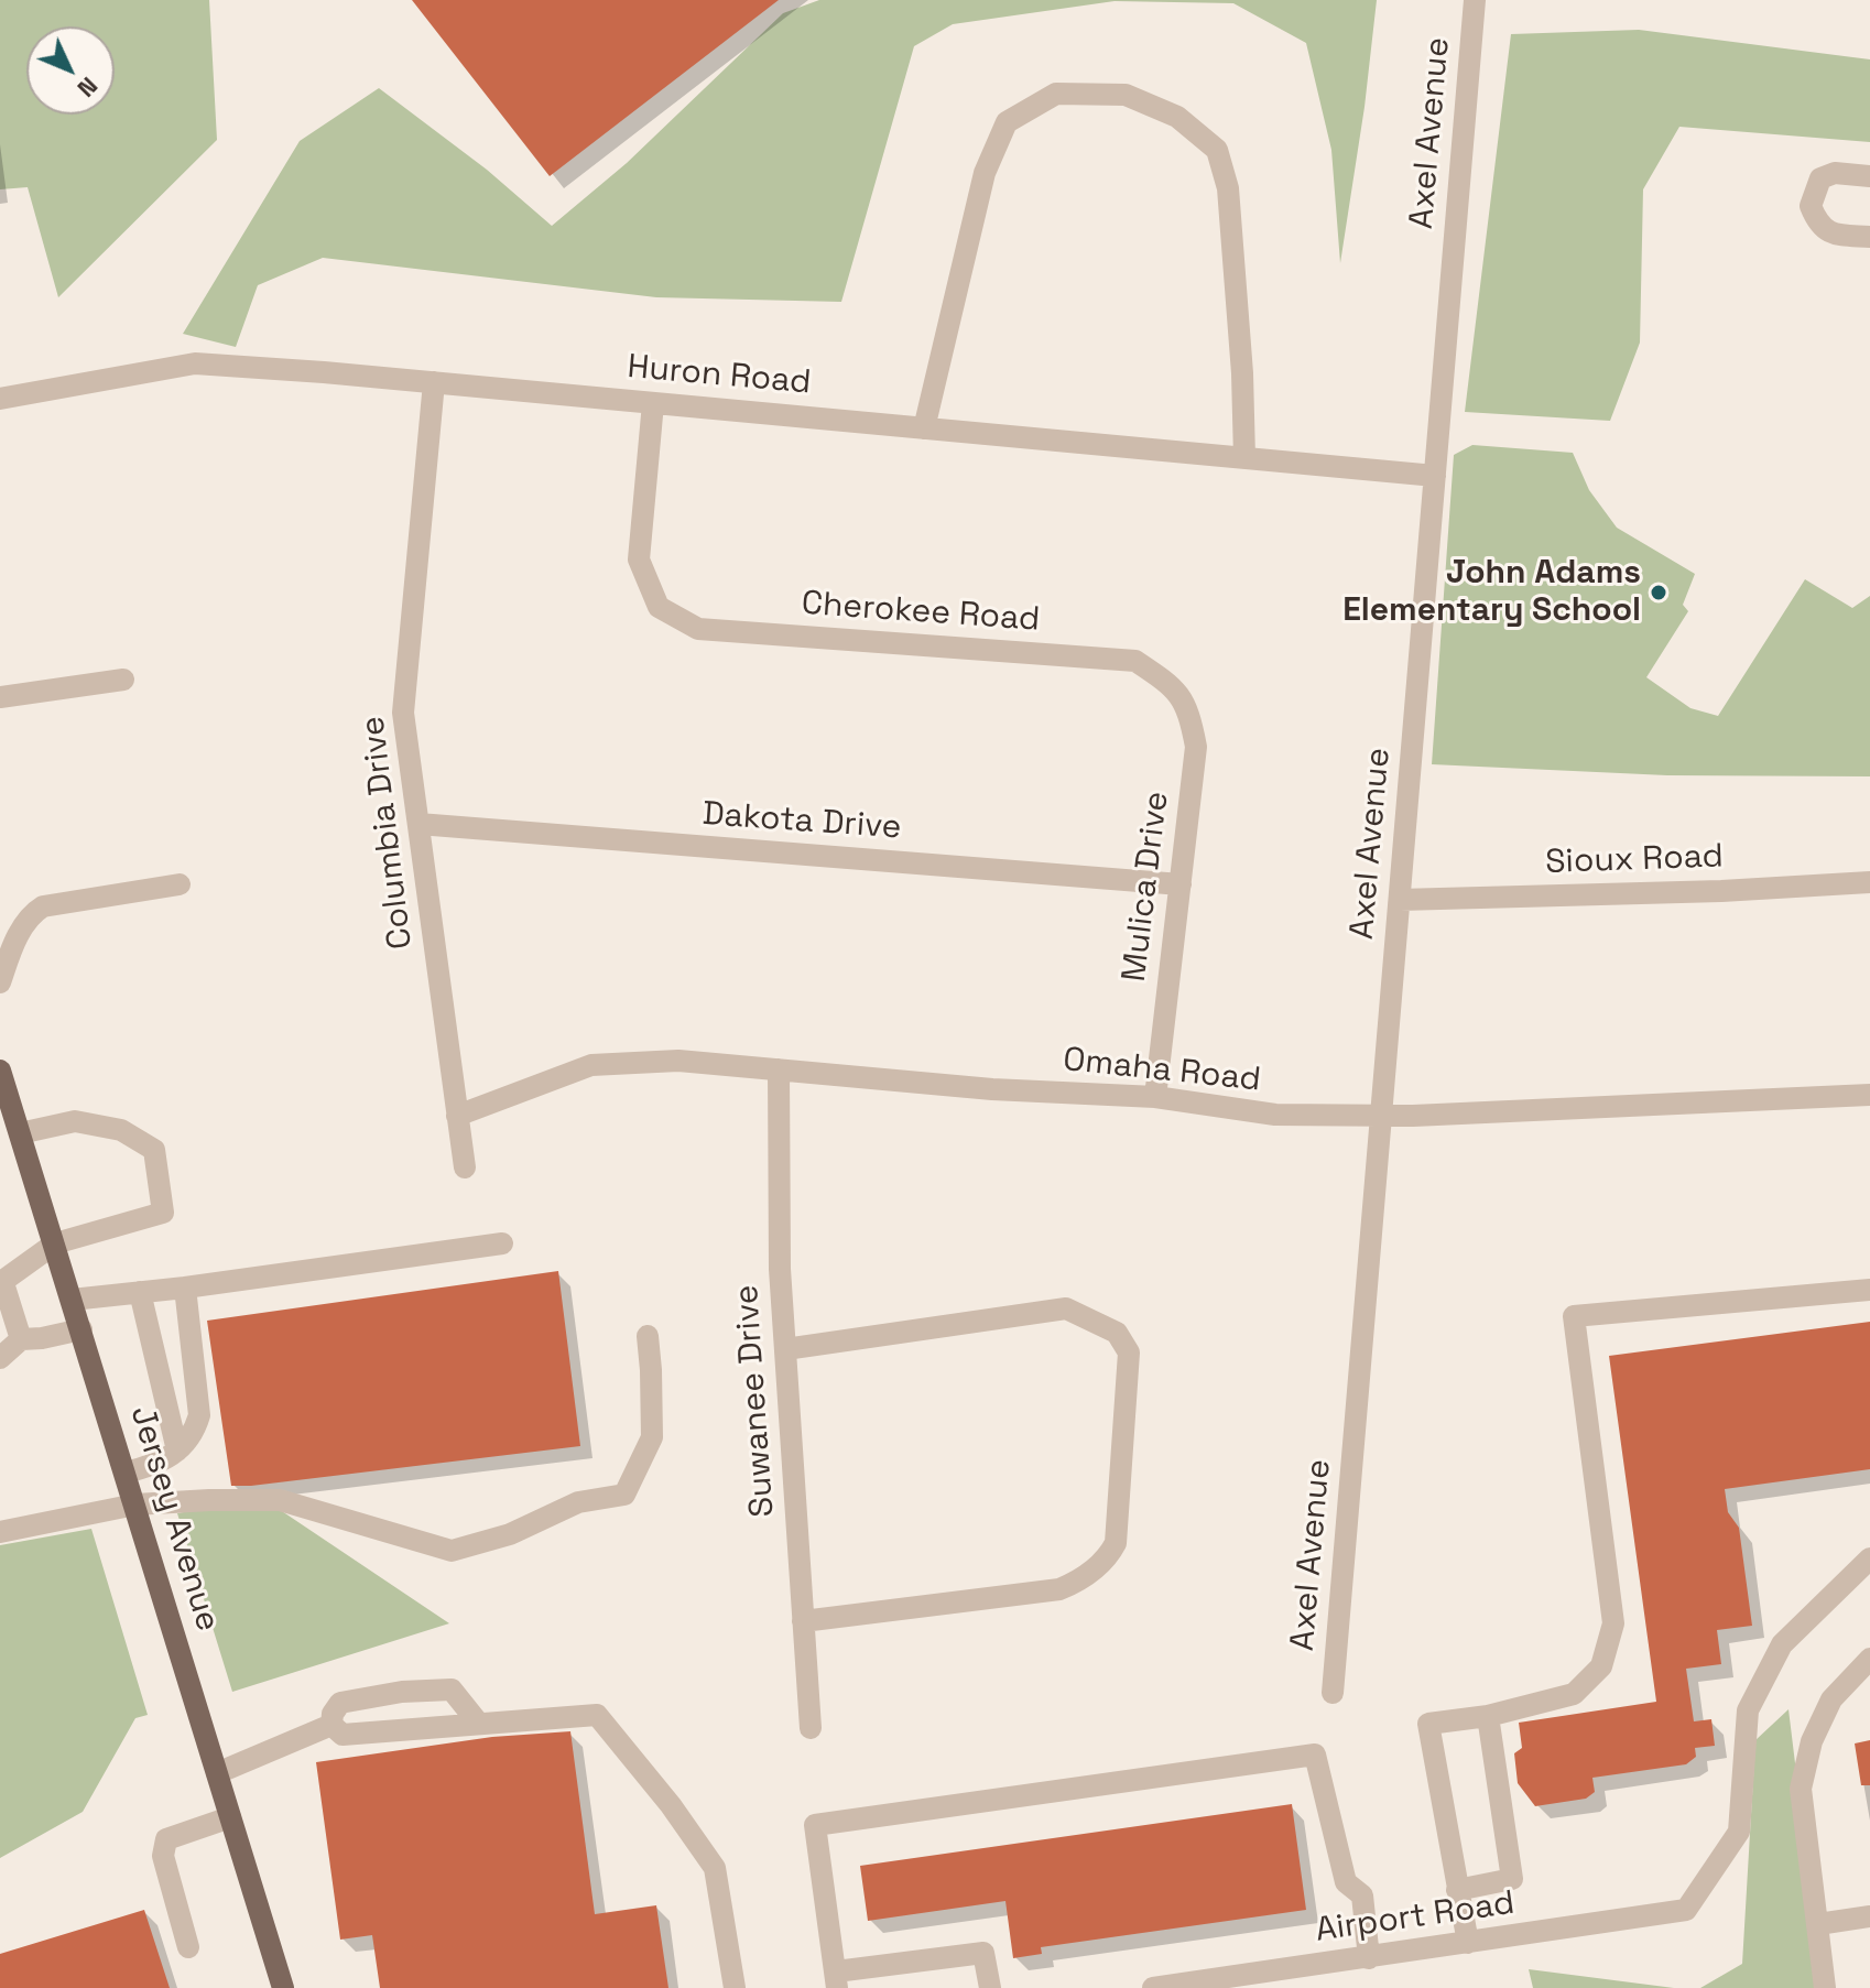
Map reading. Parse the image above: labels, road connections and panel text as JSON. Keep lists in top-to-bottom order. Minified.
{"streets":{"main road":["Jersey Avenue"],"street":["Axel Avenue","Huron Road","Cherokee Road","Dakota Drive","Columbia Drive","Sioux Road","Mulica Drive","Omaha Road","Suwanee Drive","Airport Road"]},"crossings":[["Axel Avenue","Huron Road"],["Axel Avenue","Sioux Road"],["Axel Avenue","Omaha Road"],["Huron Road","Cherokee Road"],["Huron Road","Columbia Drive"],["Cherokee Road","Mulica Drive"],["Dakota Drive","Columbia Drive"],["Dakota Drive","Mulica Drive"],["Columbia Drive","Omaha Road"],["Mulica Drive","Omaha Road"],["Omaha Road","Suwanee Drive"]],"places":["John Adams Elementary School"],"north":"bottom right"}
